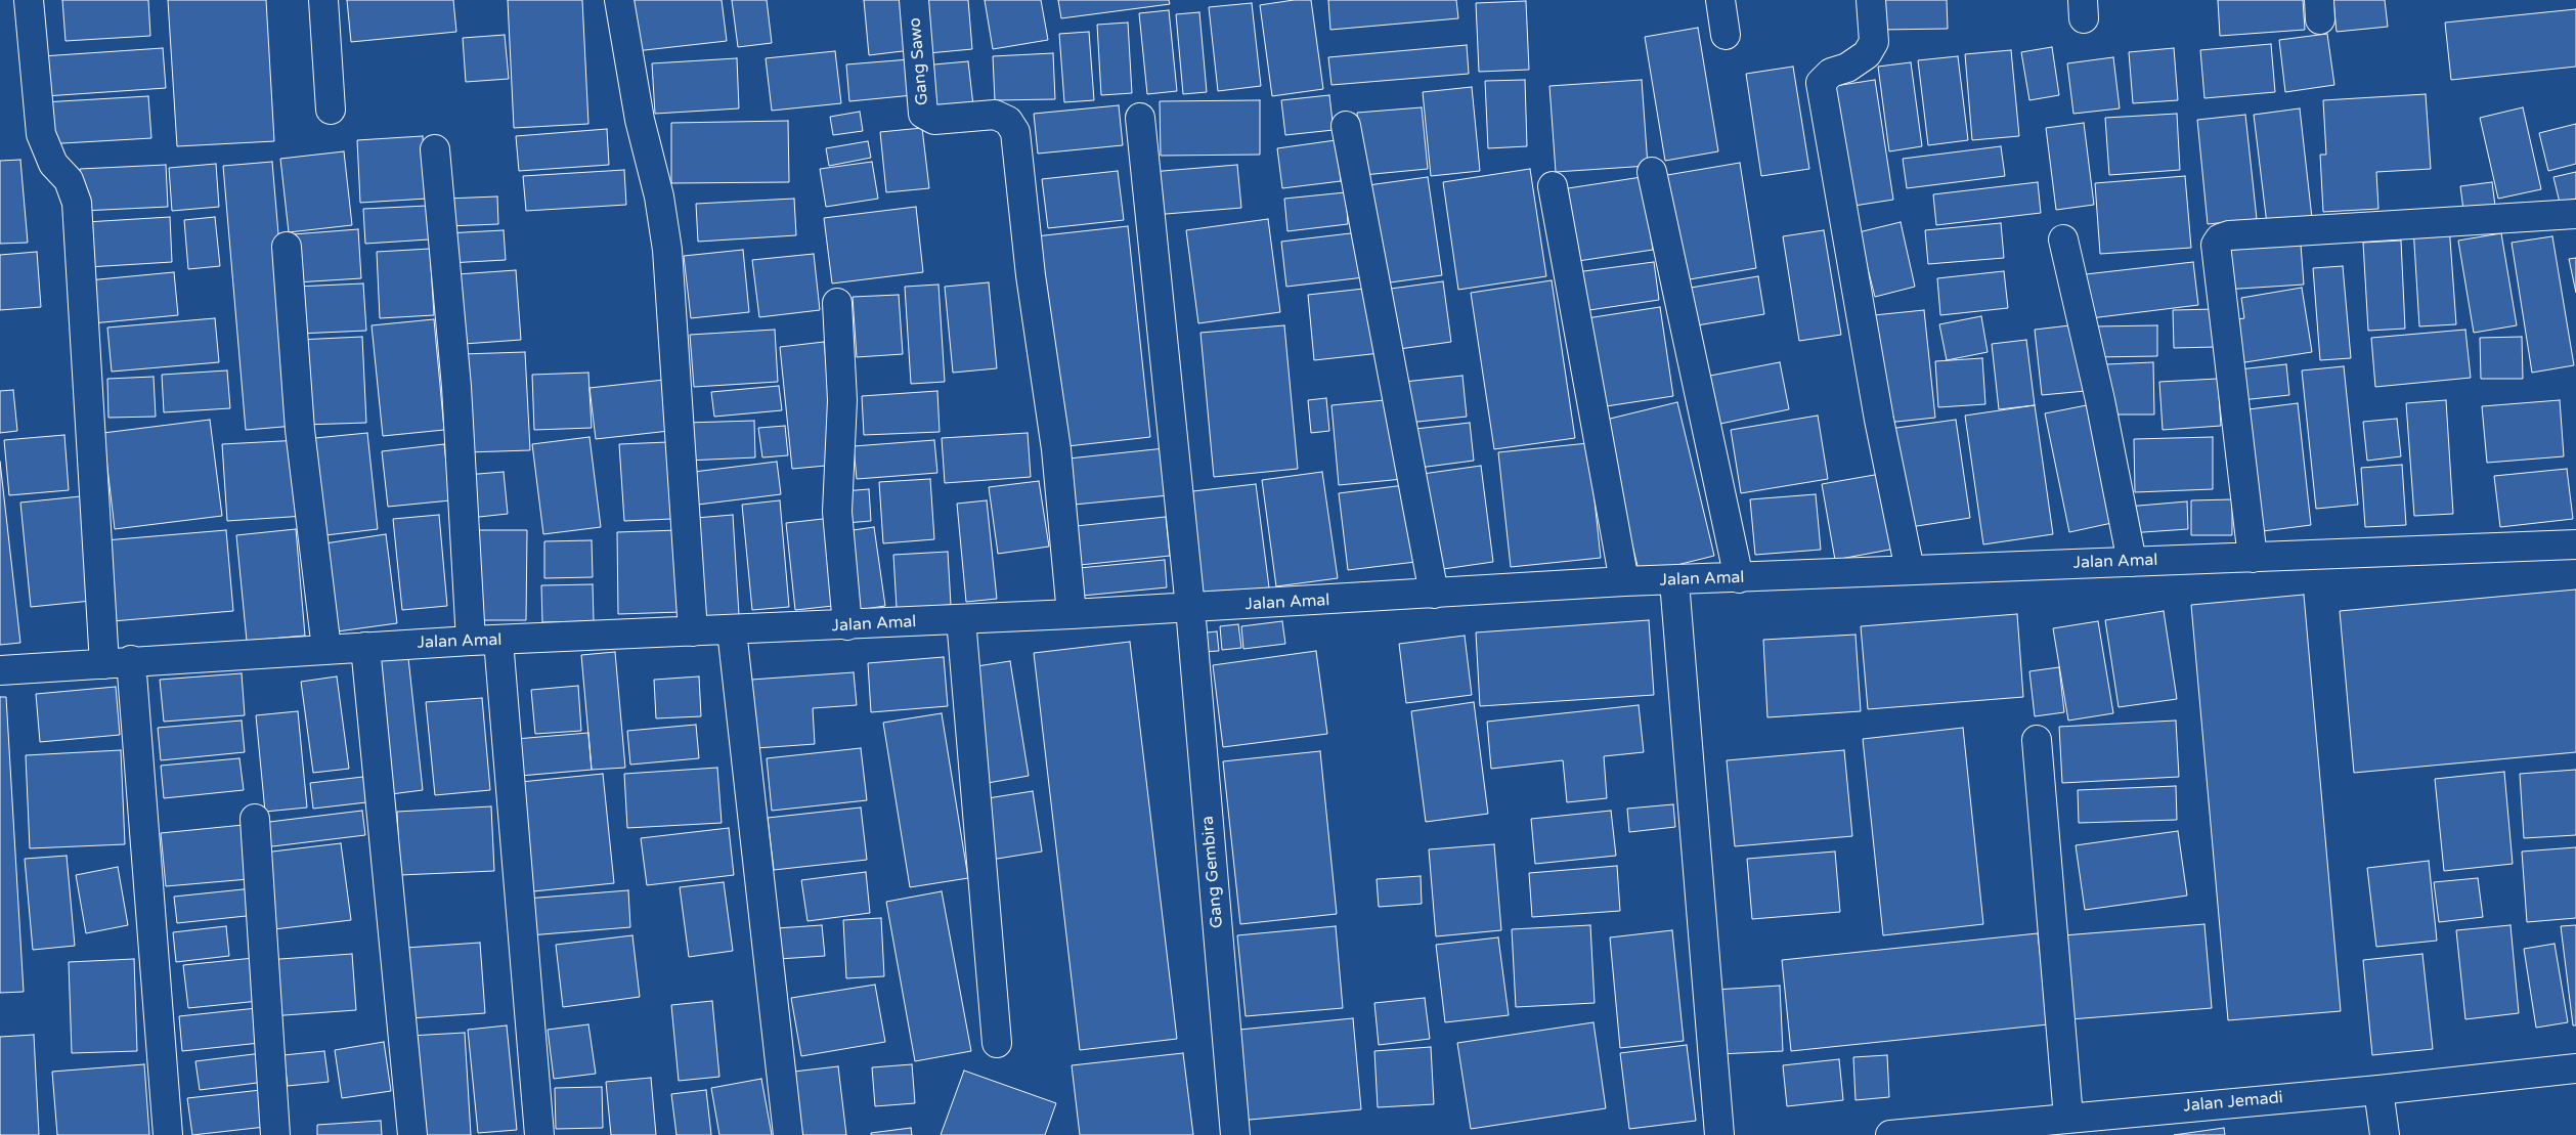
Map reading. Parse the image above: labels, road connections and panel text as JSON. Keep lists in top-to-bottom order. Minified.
{"streets":{"street":["Gang Sawo","Jalan Amal","Gang Gembira","Jalan Jemadi"]},"crossings":[["Gang Sawo","Jalan Amal"],["Jalan Amal","Gang Gembira"]]}
